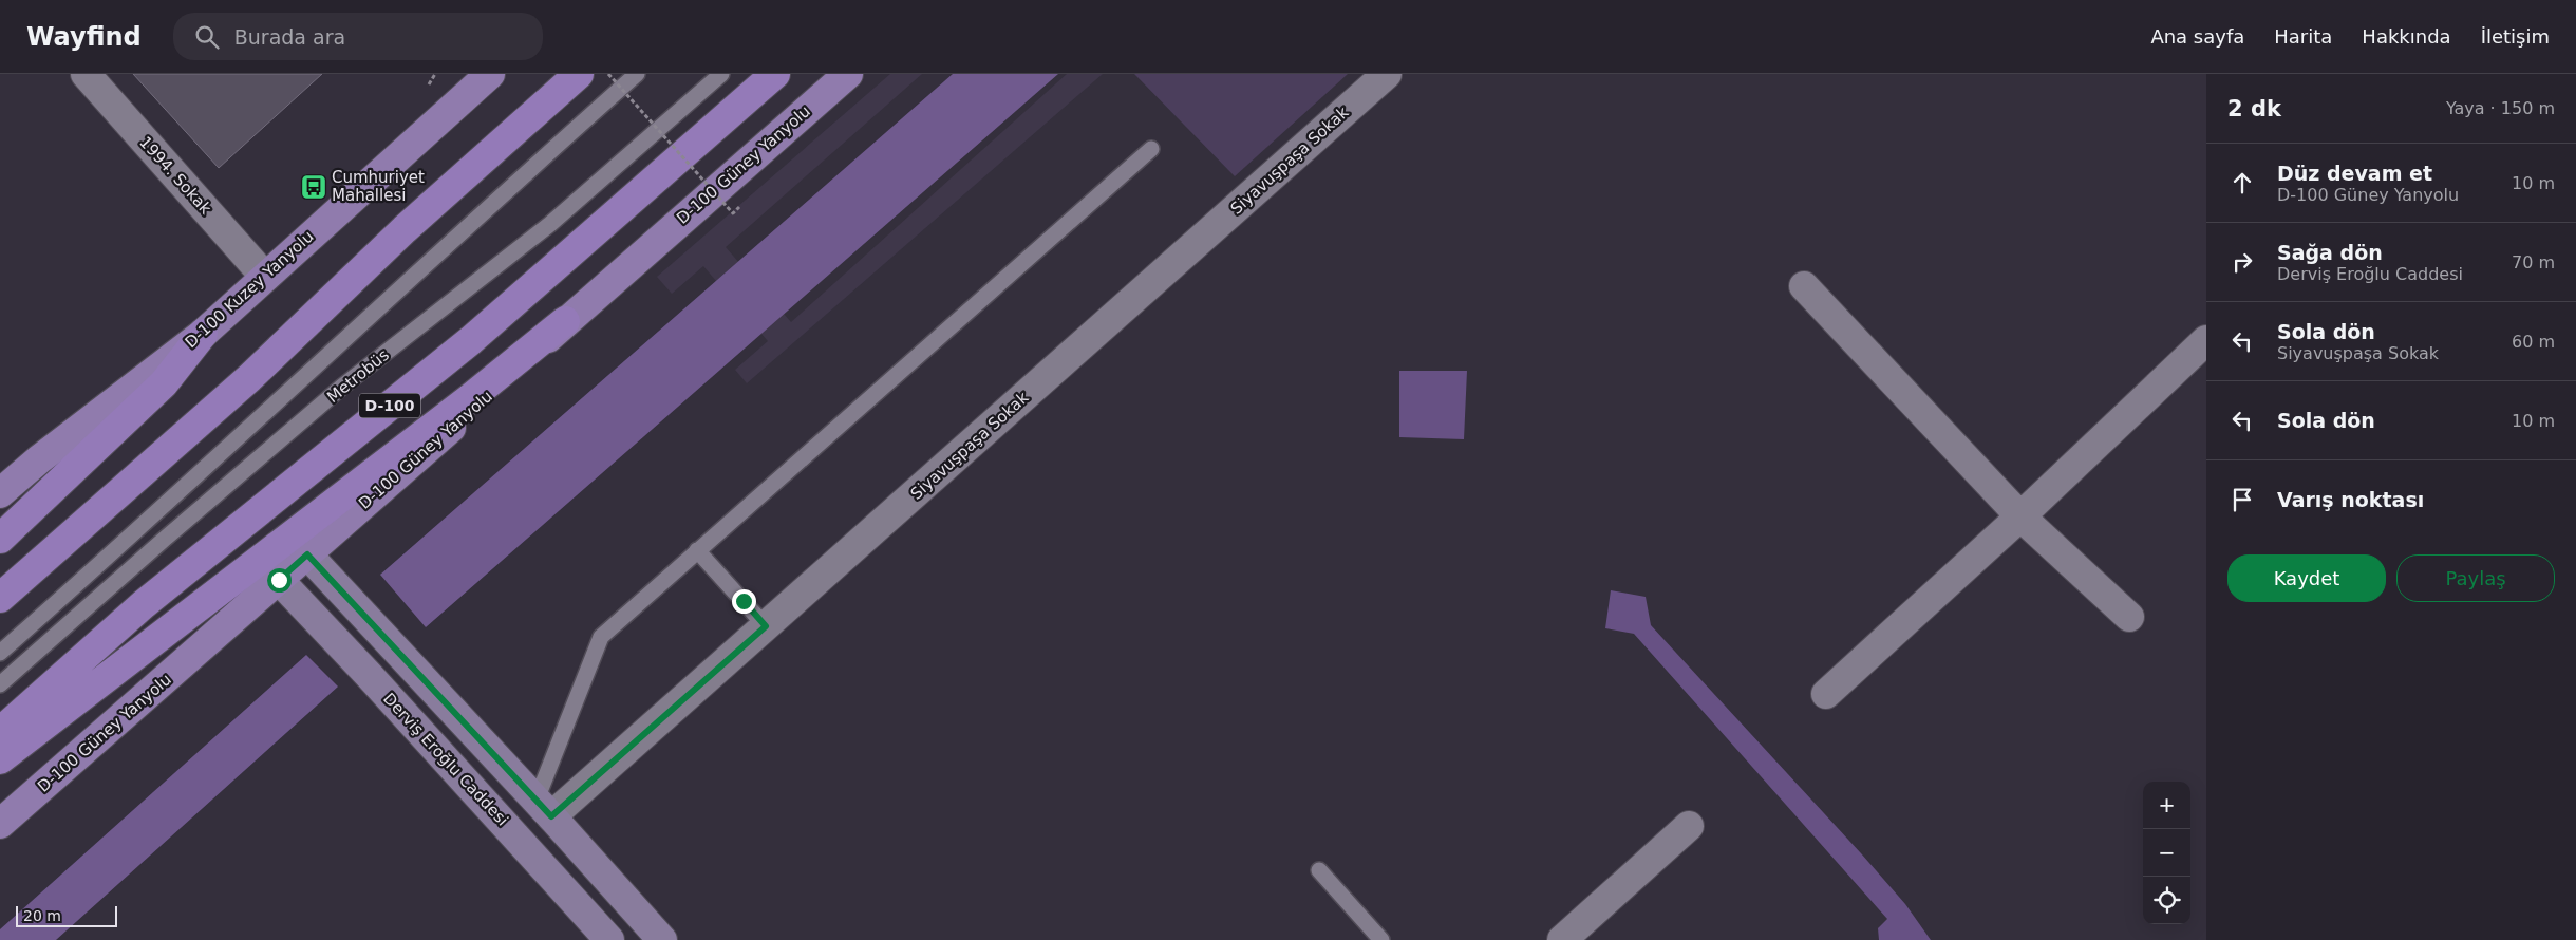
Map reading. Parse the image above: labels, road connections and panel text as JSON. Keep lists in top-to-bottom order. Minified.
{"streets":{"highway":["D-100"],"main road":["D-100 Güney Yanyolu","D-100 Kuzey Yanyolu","Derviş Eroğlu Caddesi"],"street":["Siyavuşpaşa Sokak","1994. Sokak"],"lane":["Metrobüs"]},"crossings":[["D-100 Güney Yanyolu","Derviş Eroğlu Caddesi"],["1994. Sokak","D-100 Kuzey Yanyolu"]],"places":{"bus stop":["Cumhuriyet Mahallesi"]},"scale_bar":"20 m","page":{"header":"Wayfind","search":"Burada ara","nav":["Ana sayfa","Harita","Hakkında","İletişim"],"heading":["2 dk","Yaya · 150 m"],"list":[["Düz devam et","D-100 Güney Yanyolu","10 m"],["Sağa dön","Derviş Eroğlu Caddesi","70 m"],["Sola dön","Siyavuşpaşa Sokak","60 m"],["Sola dön","10 m"],"Varış noktası"],"buttons":["Kaydet","Paylaş"],"map_buttons":["+","−"],"scale":"20 m"}}
